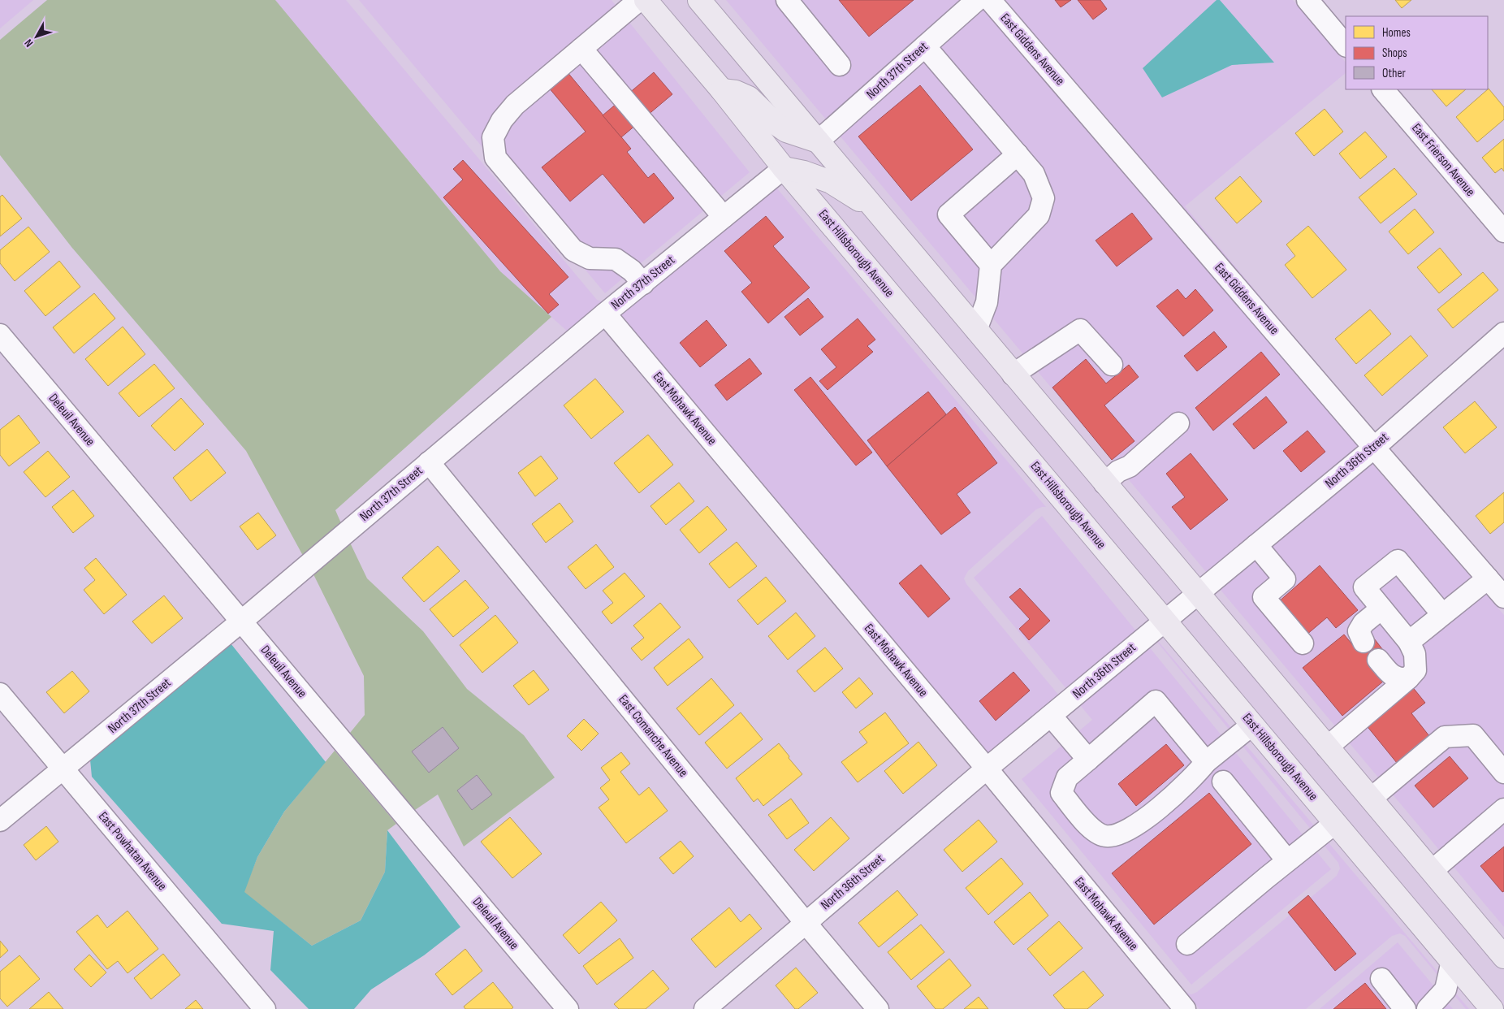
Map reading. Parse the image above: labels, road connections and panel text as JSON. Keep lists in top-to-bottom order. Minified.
{"streets":{"main road":["East Hillsborough Avenue"],"street":["East Giddens Avenue","North 37th Street","East Frierson Avenue","East Mohawk Avenue","Deleuil Avenue","North 36th Street","East Comanche Avenue","East Powhatan Avenue"]},"crossings":[["East Giddens Avenue","North 36th Street"],["North 37th Street","East Hillsborough Avenue"],["North 37th Street","East Mohawk Avenue"],["North 37th Street","Deleuil Avenue"],["North 37th Street","East Comanche Avenue"],["North 37th Street","East Powhatan Avenue"],["East Hillsborough Avenue","North 36th Street"],["East Mohawk Avenue","North 36th Street"],["North 36th Street","East Comanche Avenue"]],"legend":["Homes","Shops","Other"],"north":"bottom left"}
